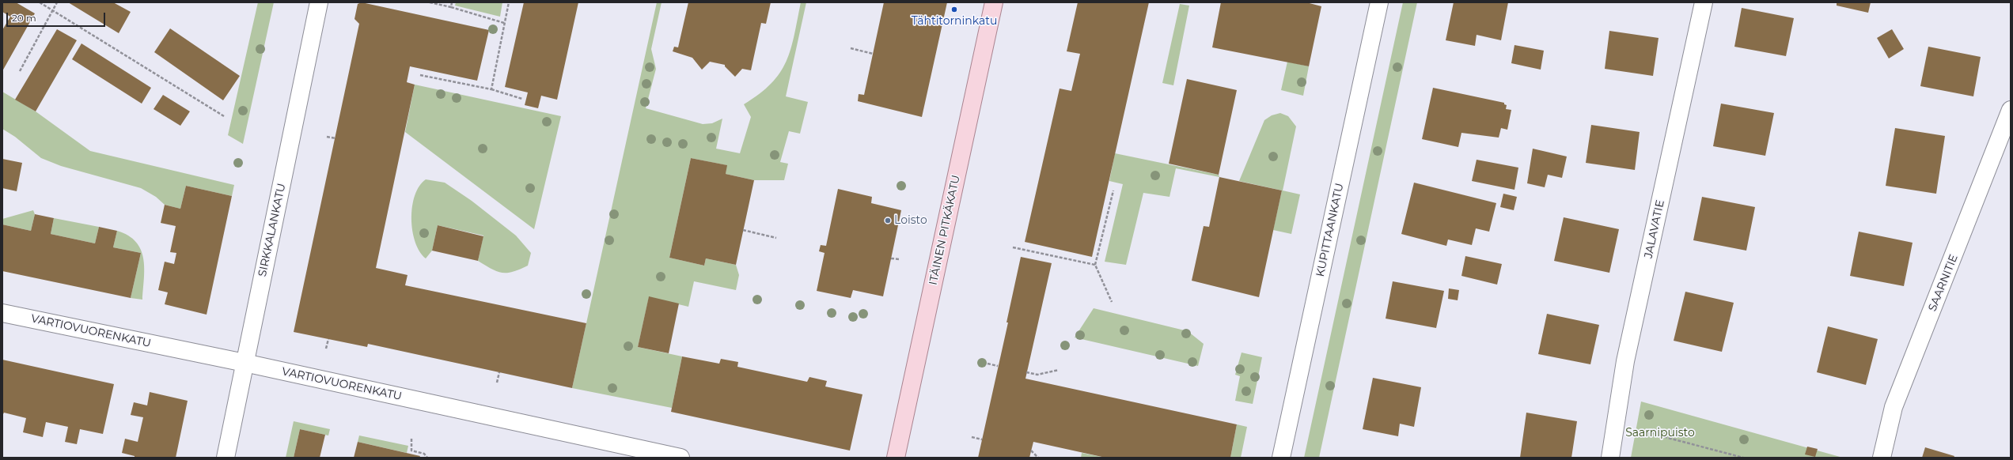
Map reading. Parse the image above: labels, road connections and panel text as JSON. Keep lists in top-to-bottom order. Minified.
{"streets":{"main road":["ITÄINEN PITKÄKATU"],"street":["JALAVATIE","SIRKKALANKATU","KUPITTAANKATU","SAARNITIE","VARTIOVUORENKATU"]},"crossings":[["SIRKKALANKATU","VARTIOVUORENKATU"]],"parks":["Saarnipuisto"],"places":["Tähtitorninkatu","Loisto"],"scale_bar":"20 m"}
